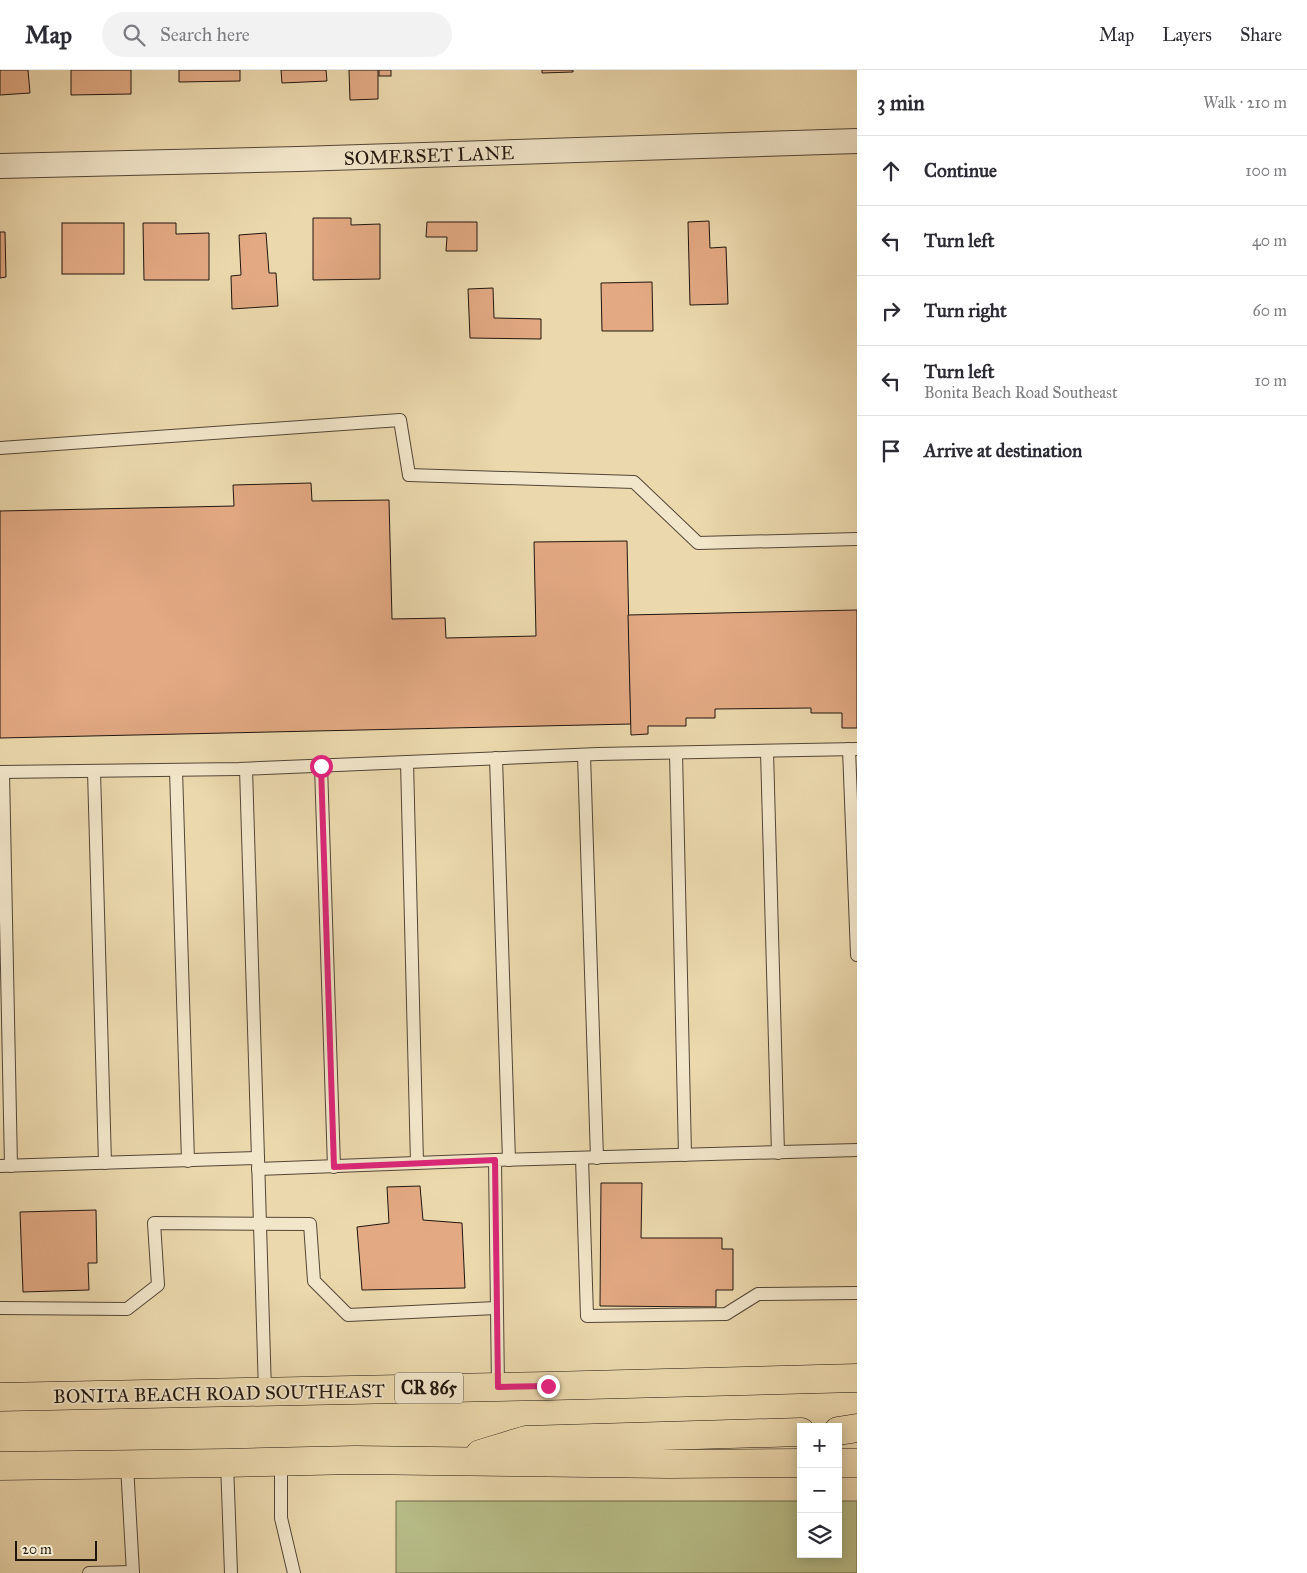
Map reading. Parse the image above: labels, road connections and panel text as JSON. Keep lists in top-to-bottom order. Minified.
{"streets":{"main road":["CR 865","BONITA BEACH ROAD SOUTHEAST"],"street":["SOMERSET LANE"]},"scale_bar":"20 m","page":{"header":"Map","search":"Search here","nav":["Map","Layers","Share"],"heading":["3 min","Walk · 210 m"],"list":[["Continue","100 m"],["Turn left","40 m"],["Turn right","60 m"],["Turn left","Bonita Beach Road Southeast","10 m"],"Arrive at destination"],"map_buttons":["+","−"],"scale":"20 m"}}
